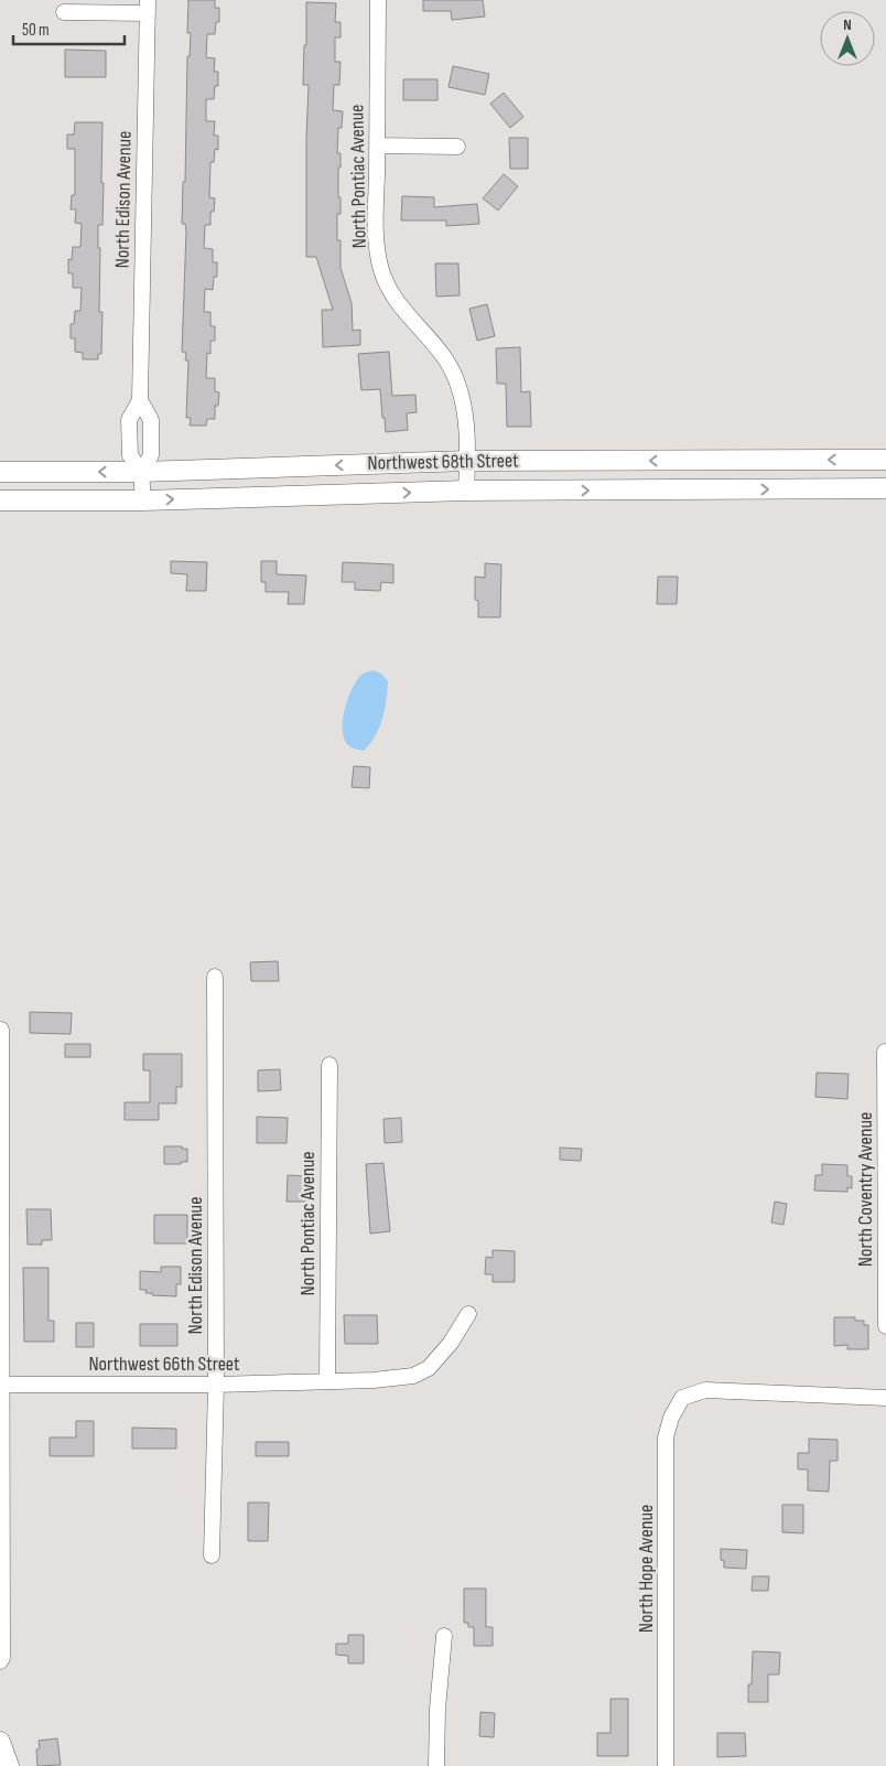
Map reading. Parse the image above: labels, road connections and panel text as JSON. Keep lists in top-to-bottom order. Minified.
{"streets":{"main road":["Northwest 68th Street"],"street":["North Pontiac Avenue","North Edison Avenue","North Coventry Avenue","Northwest 66th Street","North Hope Avenue"]},"crossings":[["North Pontiac Avenue","Northwest 68th Street"],["North Pontiac Avenue","Northwest 66th Street"],["North Edison Avenue","Northwest 68th Street"],["North Edison Avenue","Northwest 66th Street"]],"scale_bar":"50 m","north":"top"}
